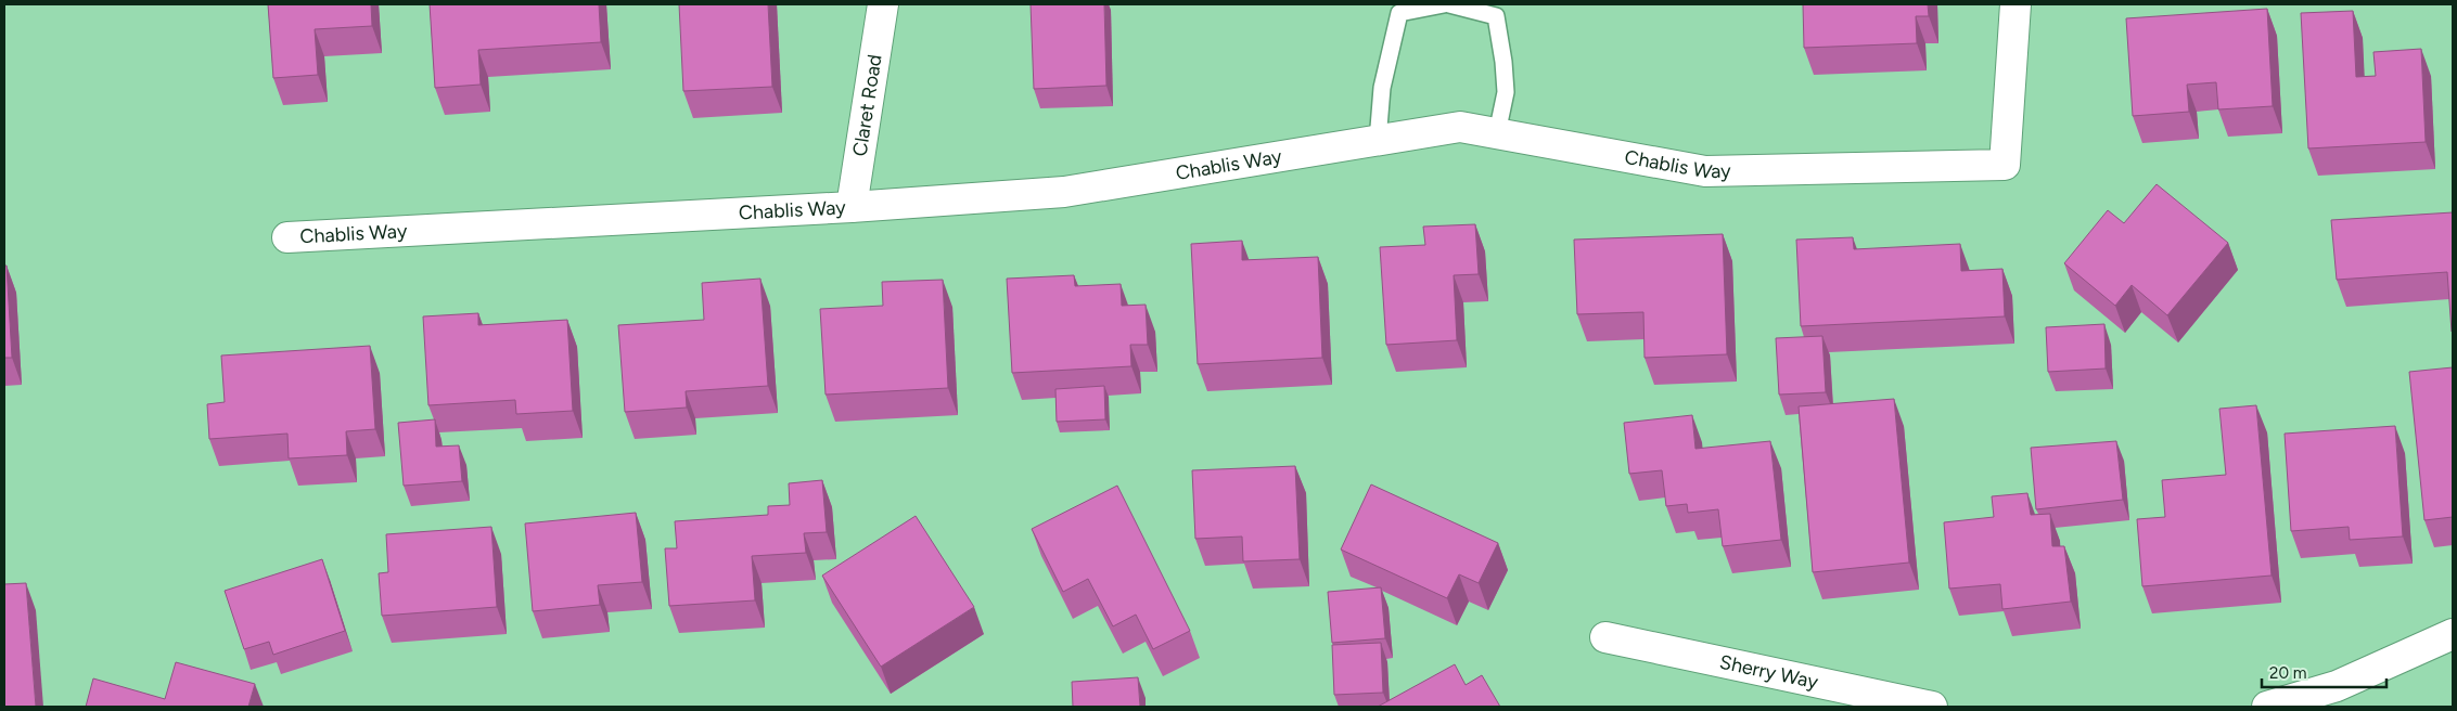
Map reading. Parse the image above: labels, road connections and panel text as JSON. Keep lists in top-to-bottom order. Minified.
{"streets":{"street":["Claret Road","Chablis Way","Sherry Way"]},"crossings":[["Claret Road","Chablis Way"]],"scale_bar":"20 m"}
